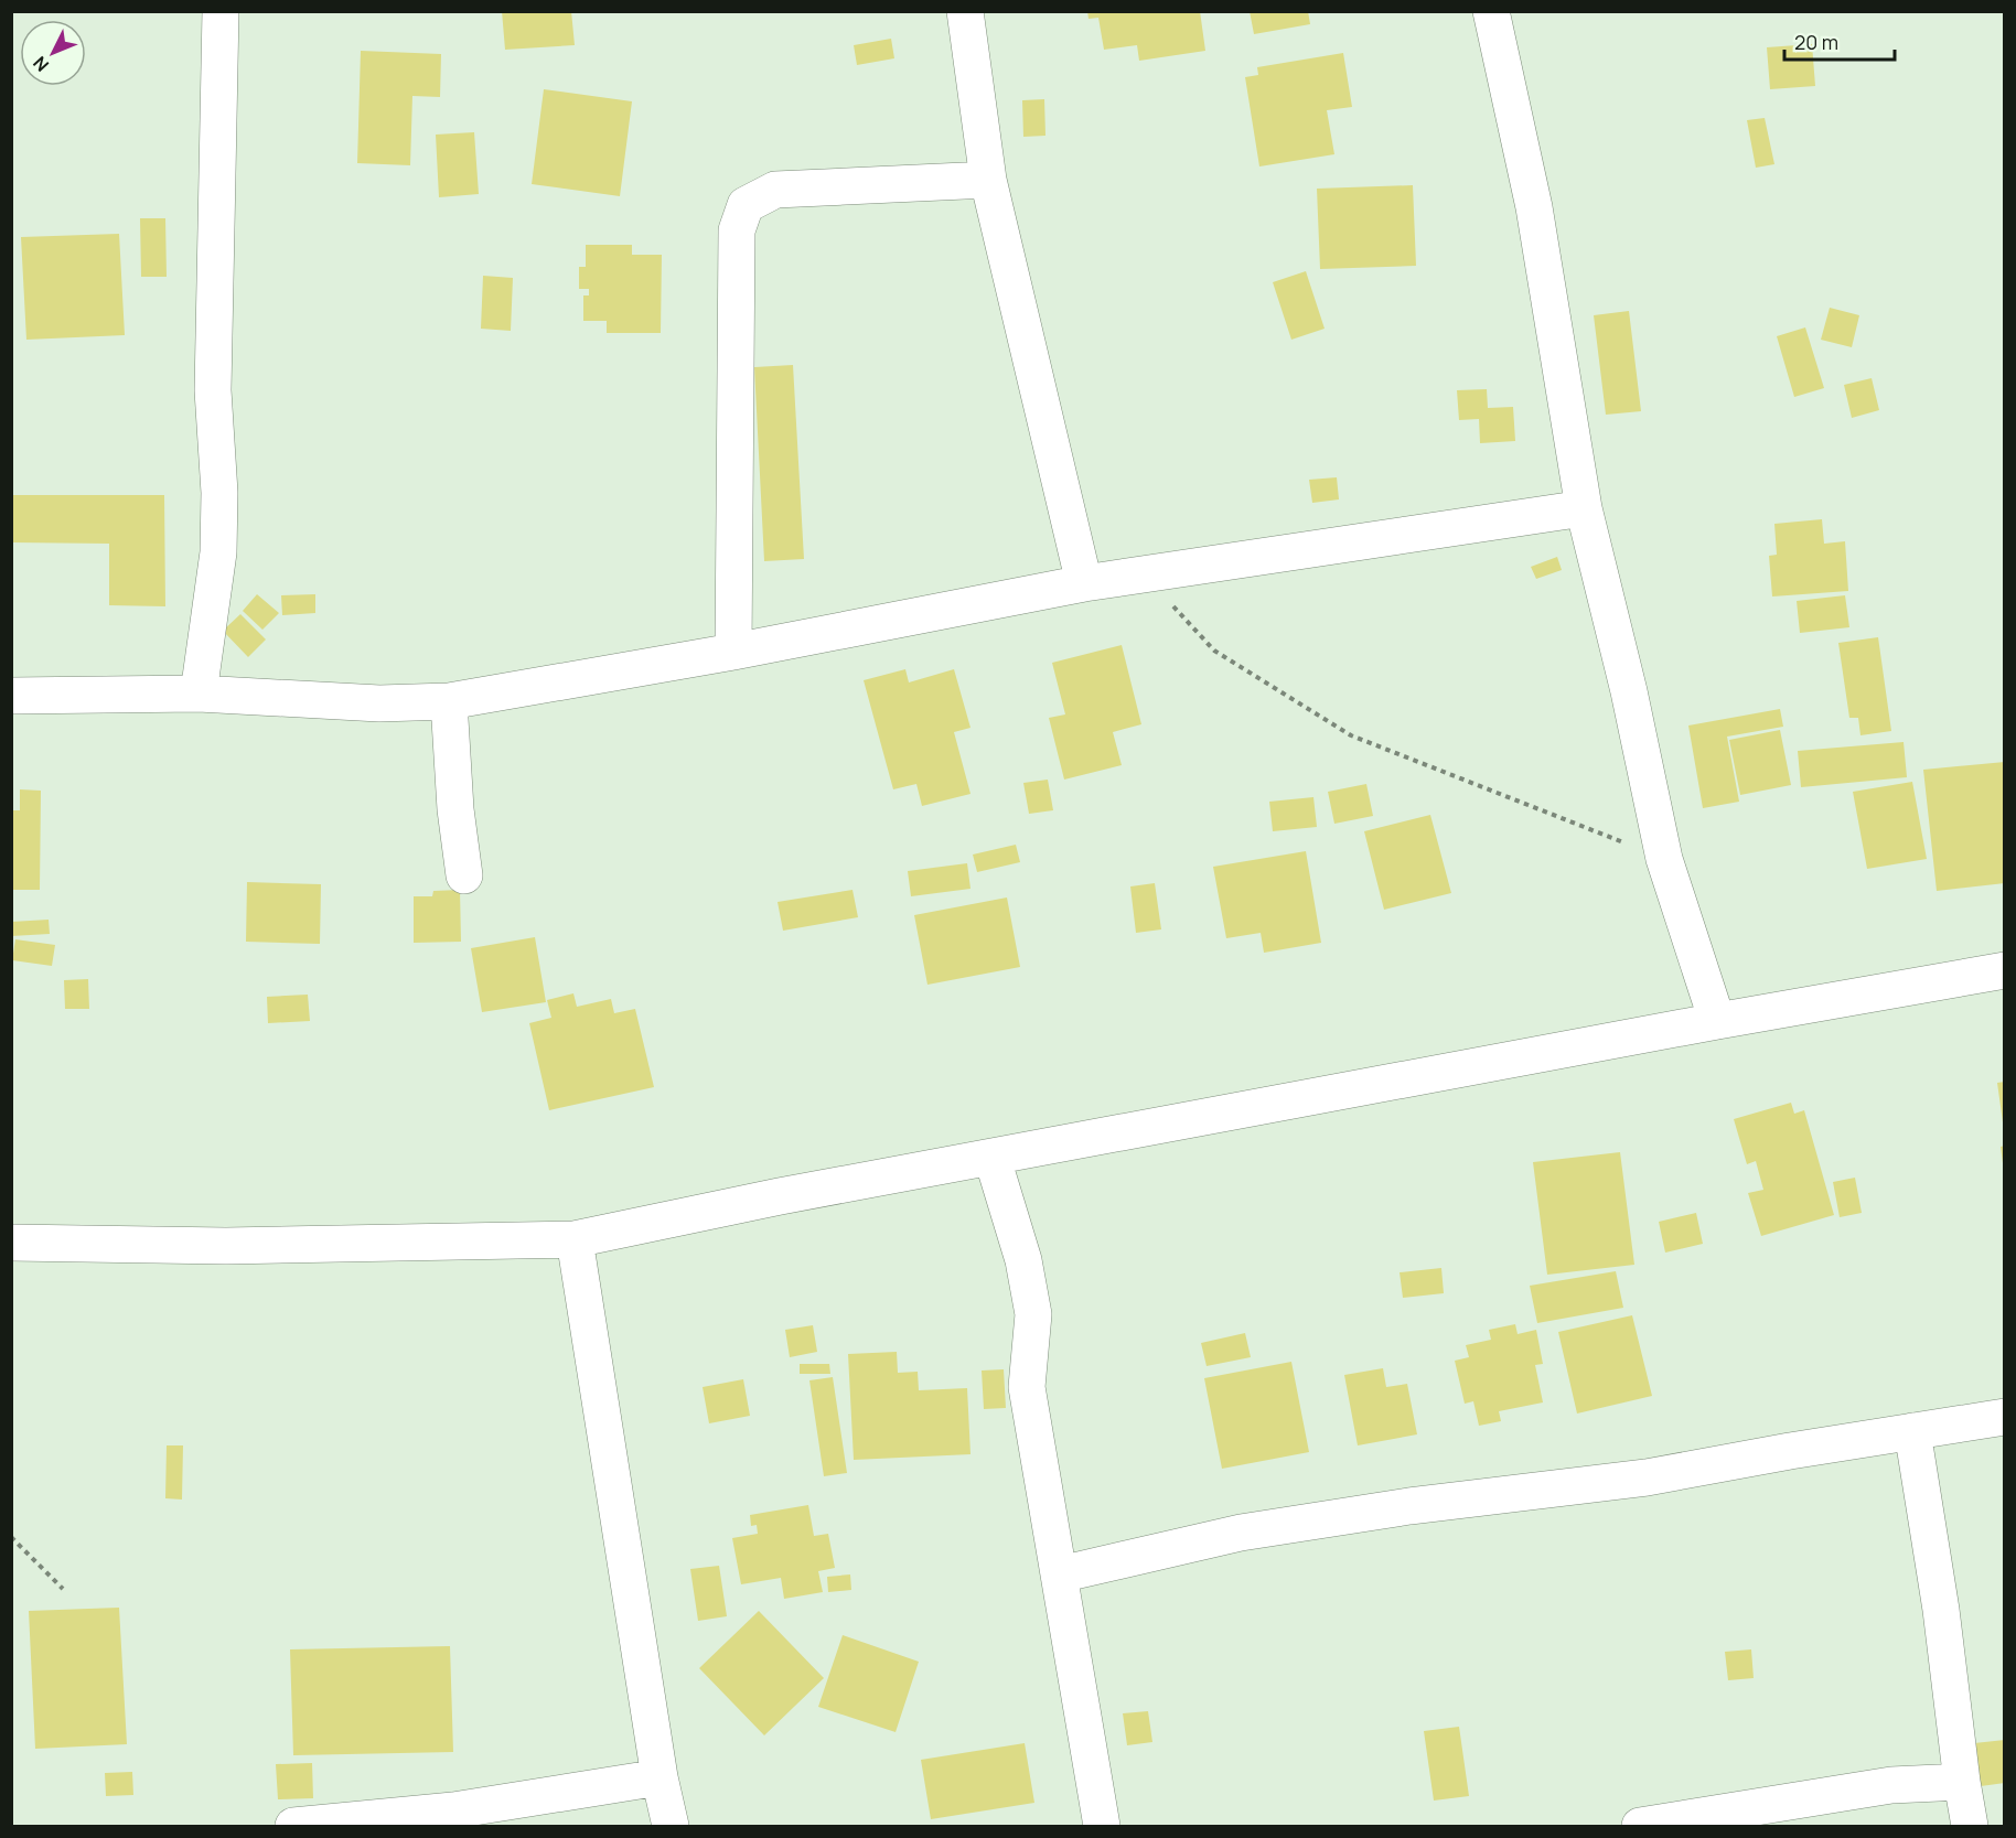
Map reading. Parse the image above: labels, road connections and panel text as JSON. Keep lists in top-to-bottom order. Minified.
{"scale_bar":"20 m","north":"bottom left"}
